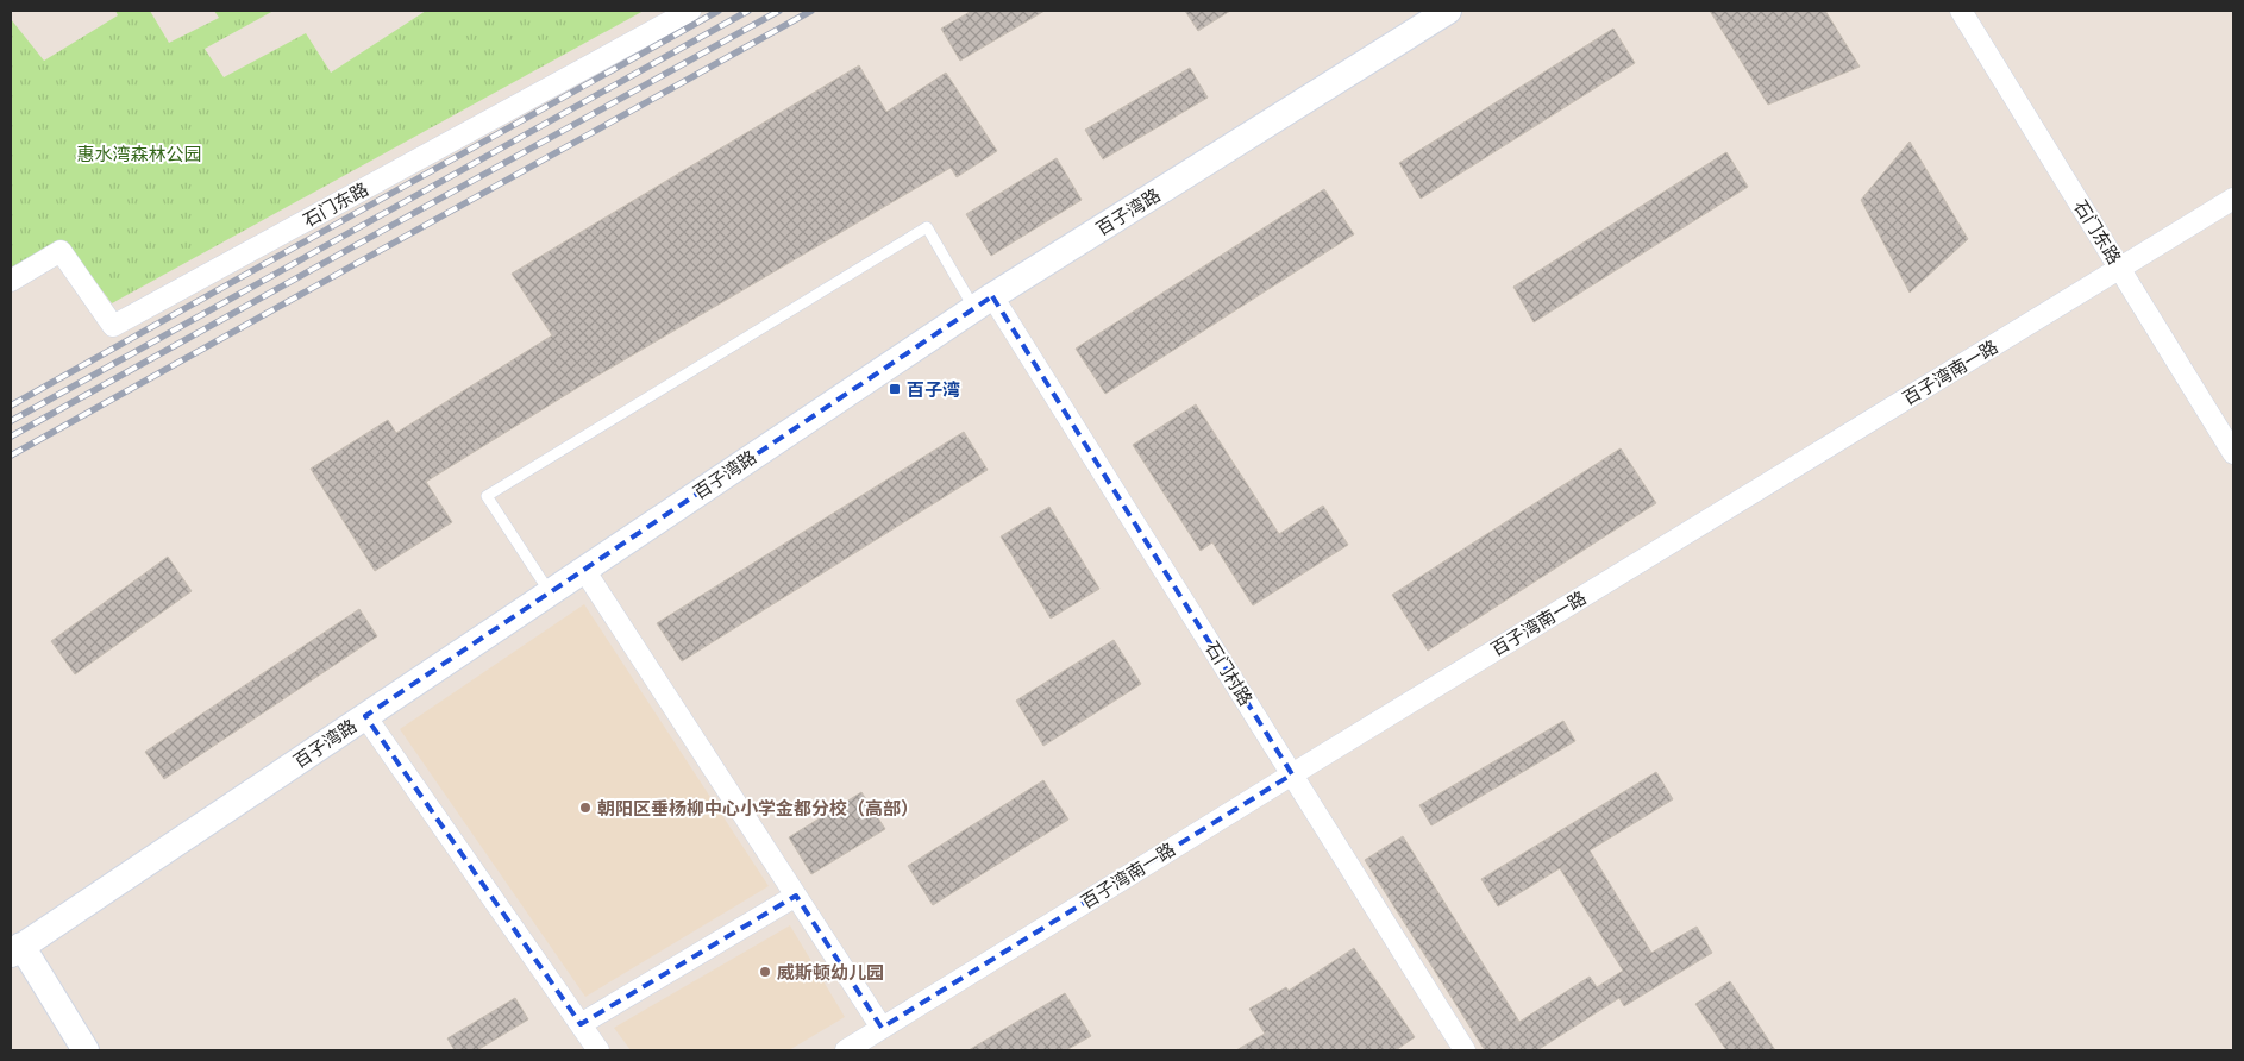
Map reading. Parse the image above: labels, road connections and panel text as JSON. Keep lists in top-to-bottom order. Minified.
{"streets":{"street":["石门东路","百子湾路","百子湾南一路","石门村路"]},"crossings":[["石门东路","百子湾南一路"],["百子湾路","石门村路"],["百子湾南一路","石门村路"]],"parks":["惠水湾森林公园"],"places":{"transit":["百子湾"],"other":["朝阳区垂杨柳中心小学金都分校（高部）","威斯顿幼儿园"]}}
